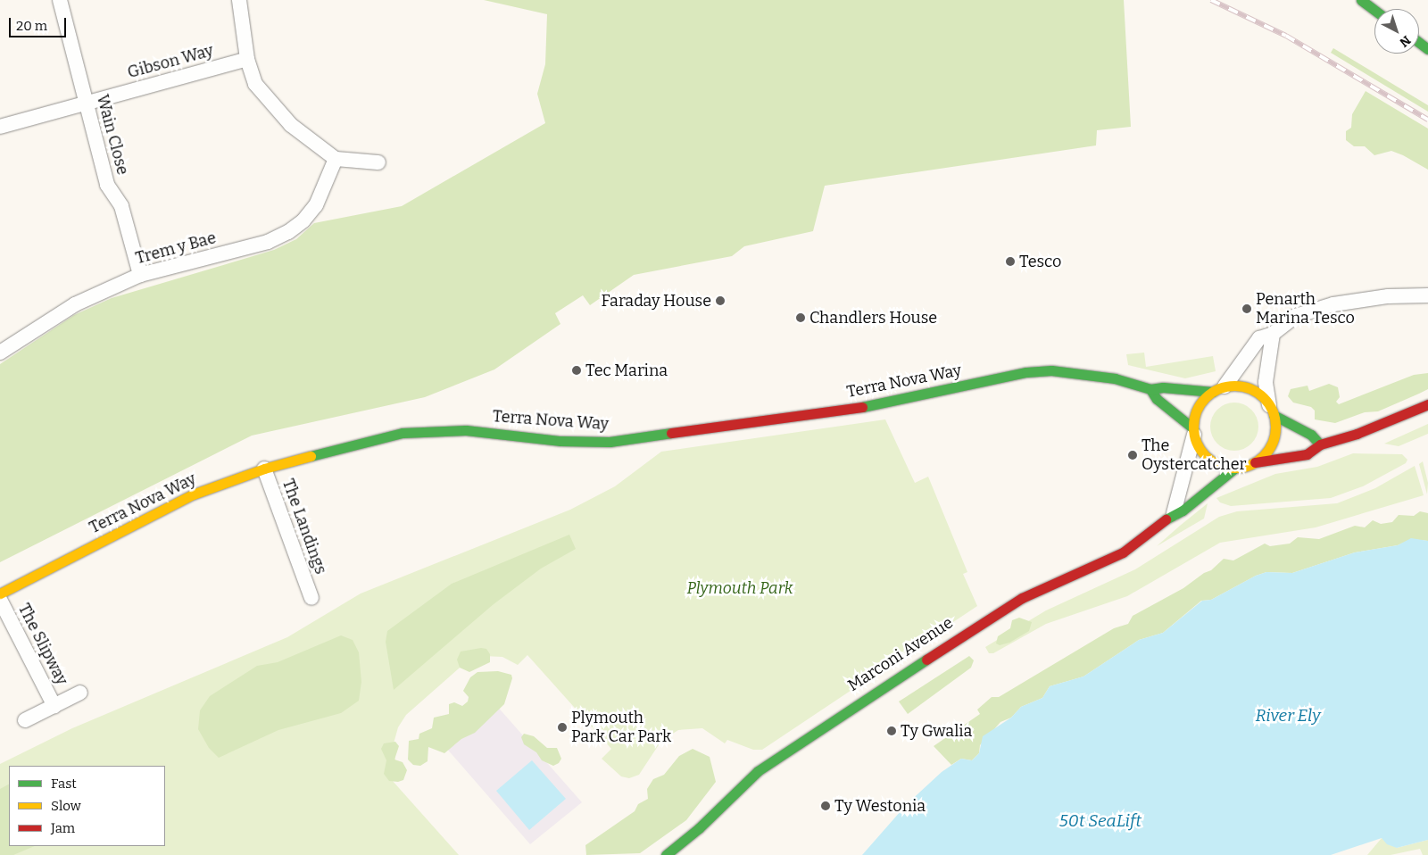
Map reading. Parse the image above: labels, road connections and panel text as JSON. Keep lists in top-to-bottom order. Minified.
{"streets":{"street":["Gibson Way","Wain Close","Trem y Bae","Terra Nova Way","The Landings","The Slipway","Marconi Avenue"]},"crossings":[["Gibson Way","Wain Close"],["Wain Close","Trem y Bae"],["Terra Nova Way","The Landings"],["Terra Nova Way","Marconi Avenue"]],"water":["River Ely","50t SeaLift"],"parks":["Plymouth Park"],"places":["Tesco","Faraday House","Penarth Marina Tesco","Chandlers House","Tec Marina","The Oystercatcher","Plymouth Park Car Park","Ty Gwalia","Ty Westonia"],"legend":["Fast","Slow","Jam"],"scale_bar":"20 m","north":"bottom right"}
